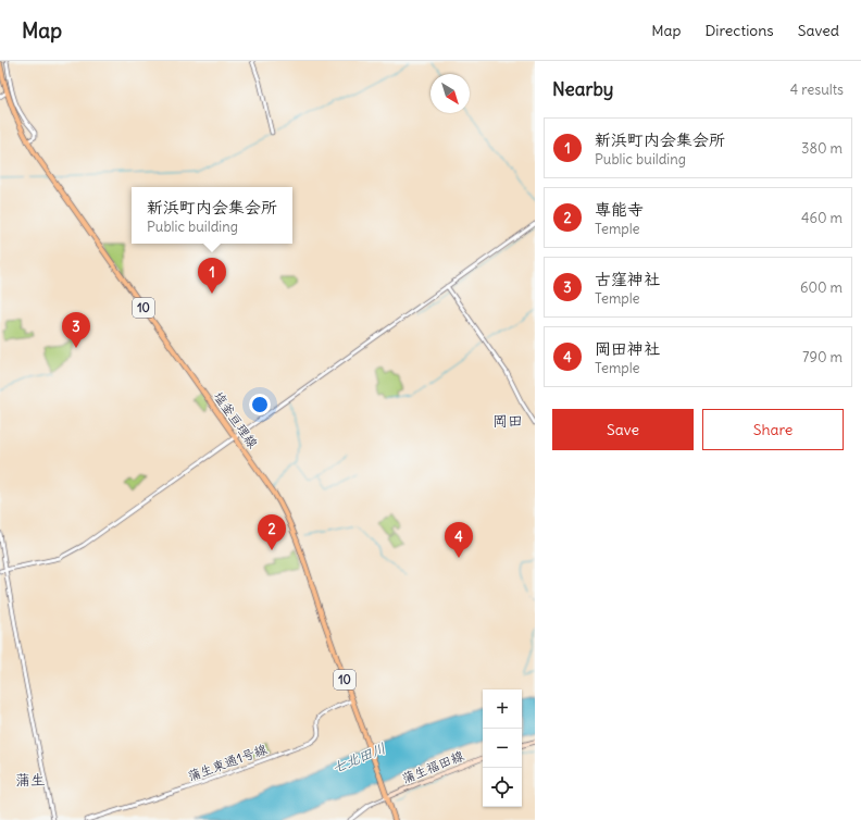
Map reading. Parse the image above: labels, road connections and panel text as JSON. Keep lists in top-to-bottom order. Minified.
{"streets":{"main road":["10","塩釜亘理線","蒲生福田線"],"street":["蒲生東通1号線"]},"crossings":[["塩釜亘理線","蒲生東通1号線"],["塩釜亘理線","蒲生福田線"]],"districts":["岡田","蒲生"],"water":["七北田川"],"north":"bottom right","page":{"header":"Map","nav":["Map","Directions","Saved"],"heading":["Nearby","4 results"],"list":[{"mark":"1","name":"新浜町内会集会所","note":"Public building","value":"380 m"},{"mark":"2","name":"専能寺","note":"Temple","value":"460 m"},{"mark":"3","name":"古窪神社","note":"Temple","value":"600 m"},{"mark":"4","name":"岡田神社","note":"Temple","value":"790 m"}],"popup":["新浜町内会集会所","Public building"],"pins":["1","3","2","4"],"buttons":["Save","Share"],"map_buttons":["+","−"]}}
